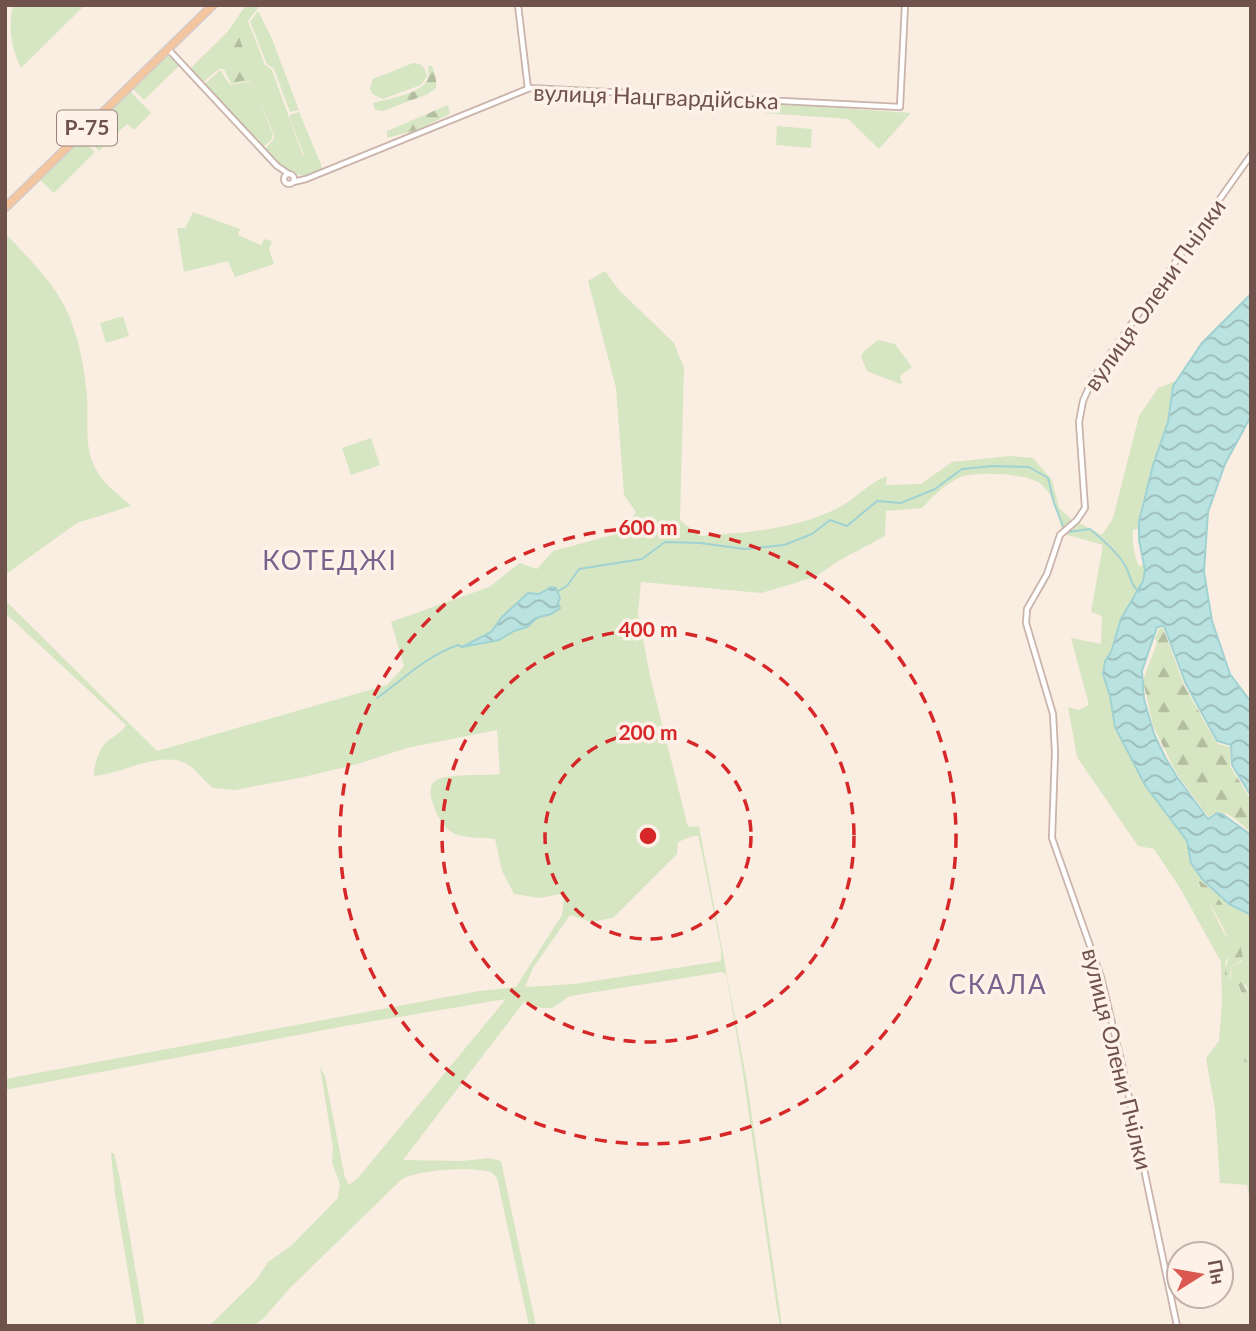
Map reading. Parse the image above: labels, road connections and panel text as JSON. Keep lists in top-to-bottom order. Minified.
{"streets":{"main road":["Р-75"],"street":["вулиця Нацгвардійська","вулиця Олени Пчілки"]},"districts":["КОТЕДЖІ","СКАЛА"],"north":"right","rings":["600 m","400 m","200 m"]}
